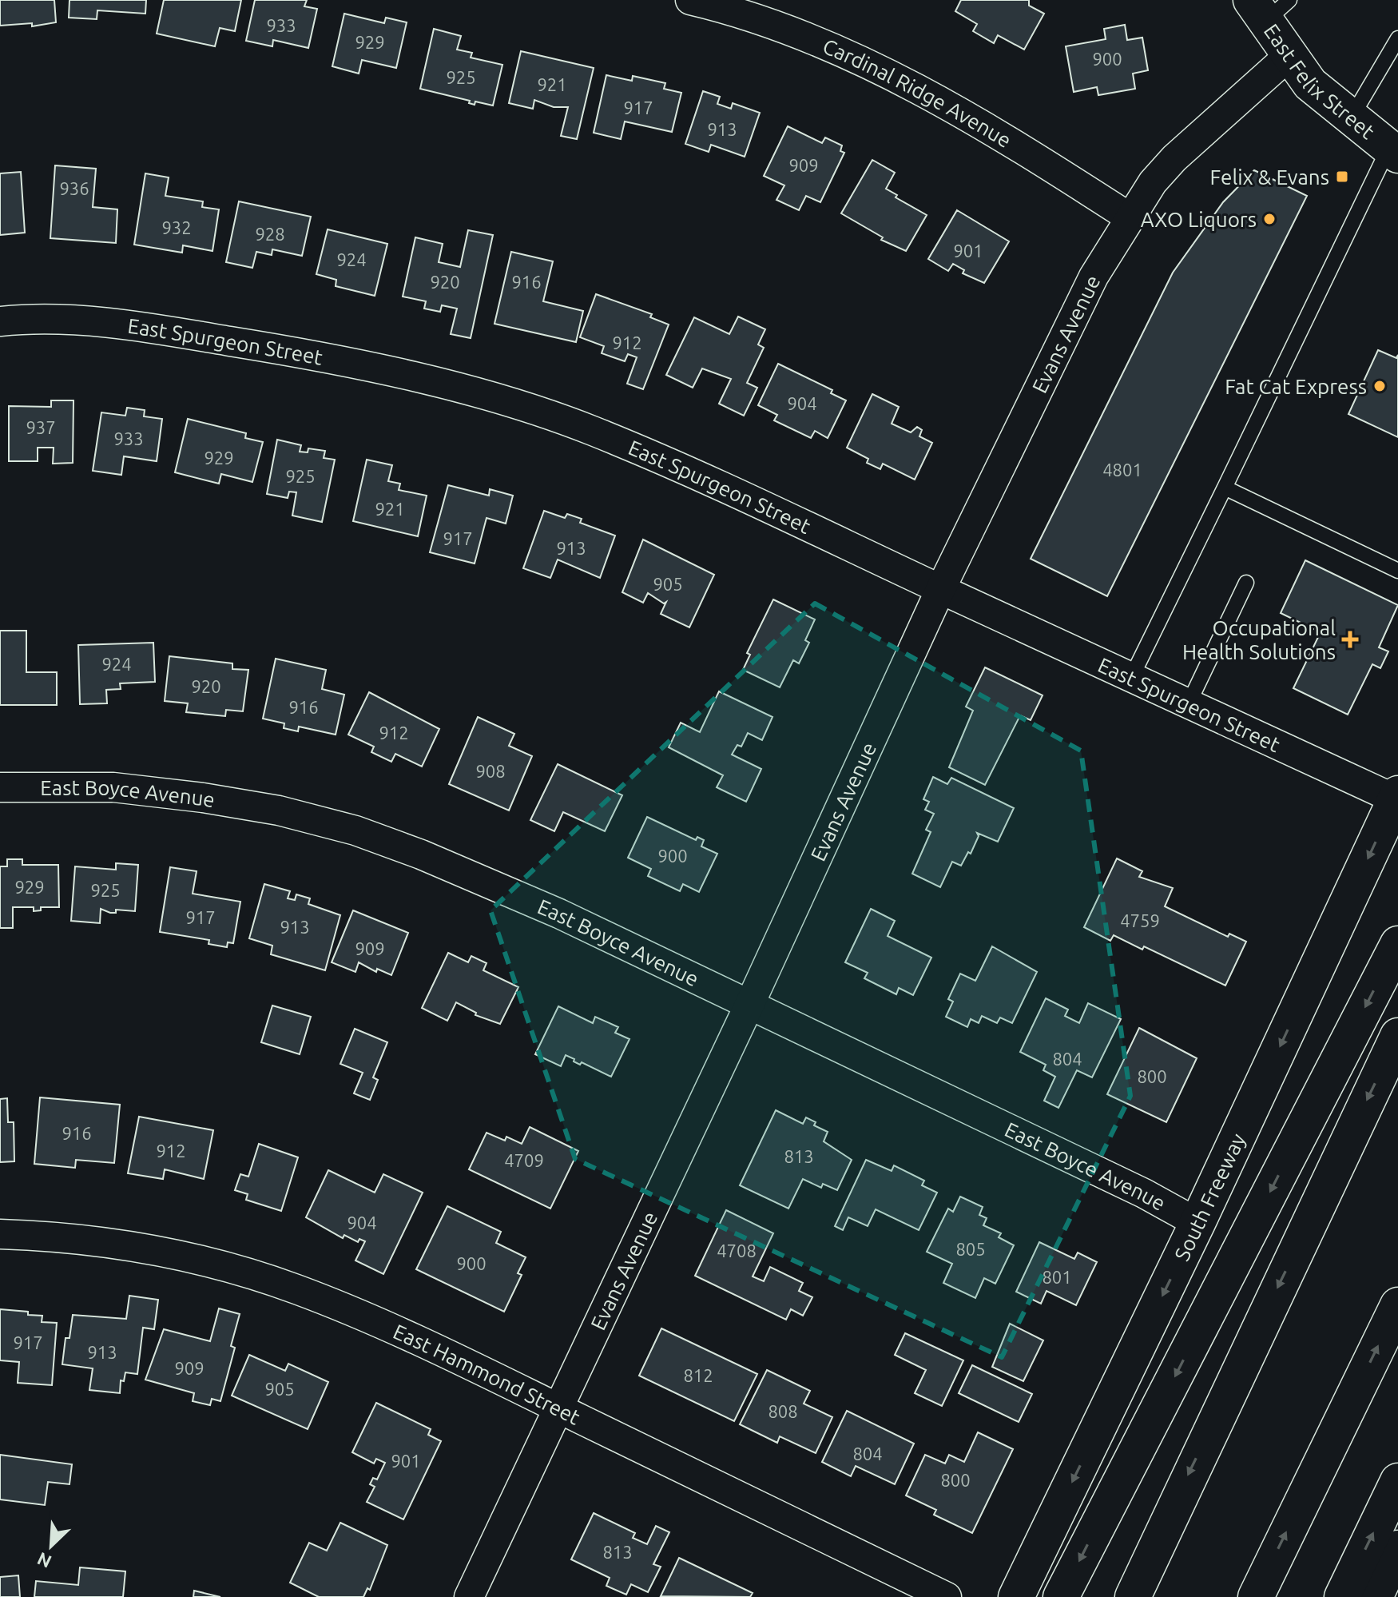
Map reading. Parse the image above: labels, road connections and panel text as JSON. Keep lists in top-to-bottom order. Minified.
{"streets":{"main road":["East Felix Street","South Freeway"],"street":["Cardinal Ridge Avenue","Evans Avenue","East Spurgeon Street","East Boyce Avenue","East Hammond Street"]},"crossings":[["East Felix Street","Evans Avenue"],["Cardinal Ridge Avenue","Evans Avenue"],["Evans Avenue","East Spurgeon Street"],["Evans Avenue","East Boyce Avenue"],["Evans Avenue","East Hammond Street"],["East Spurgeon Street","South Freeway"],["East Boyce Avenue","South Freeway"]],"places":{"transit":["Felix & Evans"],"other":["AXO Liquors","Fat Cat Express"],"health":["Occupational Health Solutions"]},"house_numbers":["933","929","900","925","921","917","913","909","936","932","928","901","924","920","916","912","904","937","933","929","4801","925","921","917","913","905","924","920","916","912","908","900","929","925","917","4759","913","909","804","800","916","912","813","4709","904","805","4708","900","801","917","913","909","812","905","808","804","901","800","813"],"north":"bottom left"}
